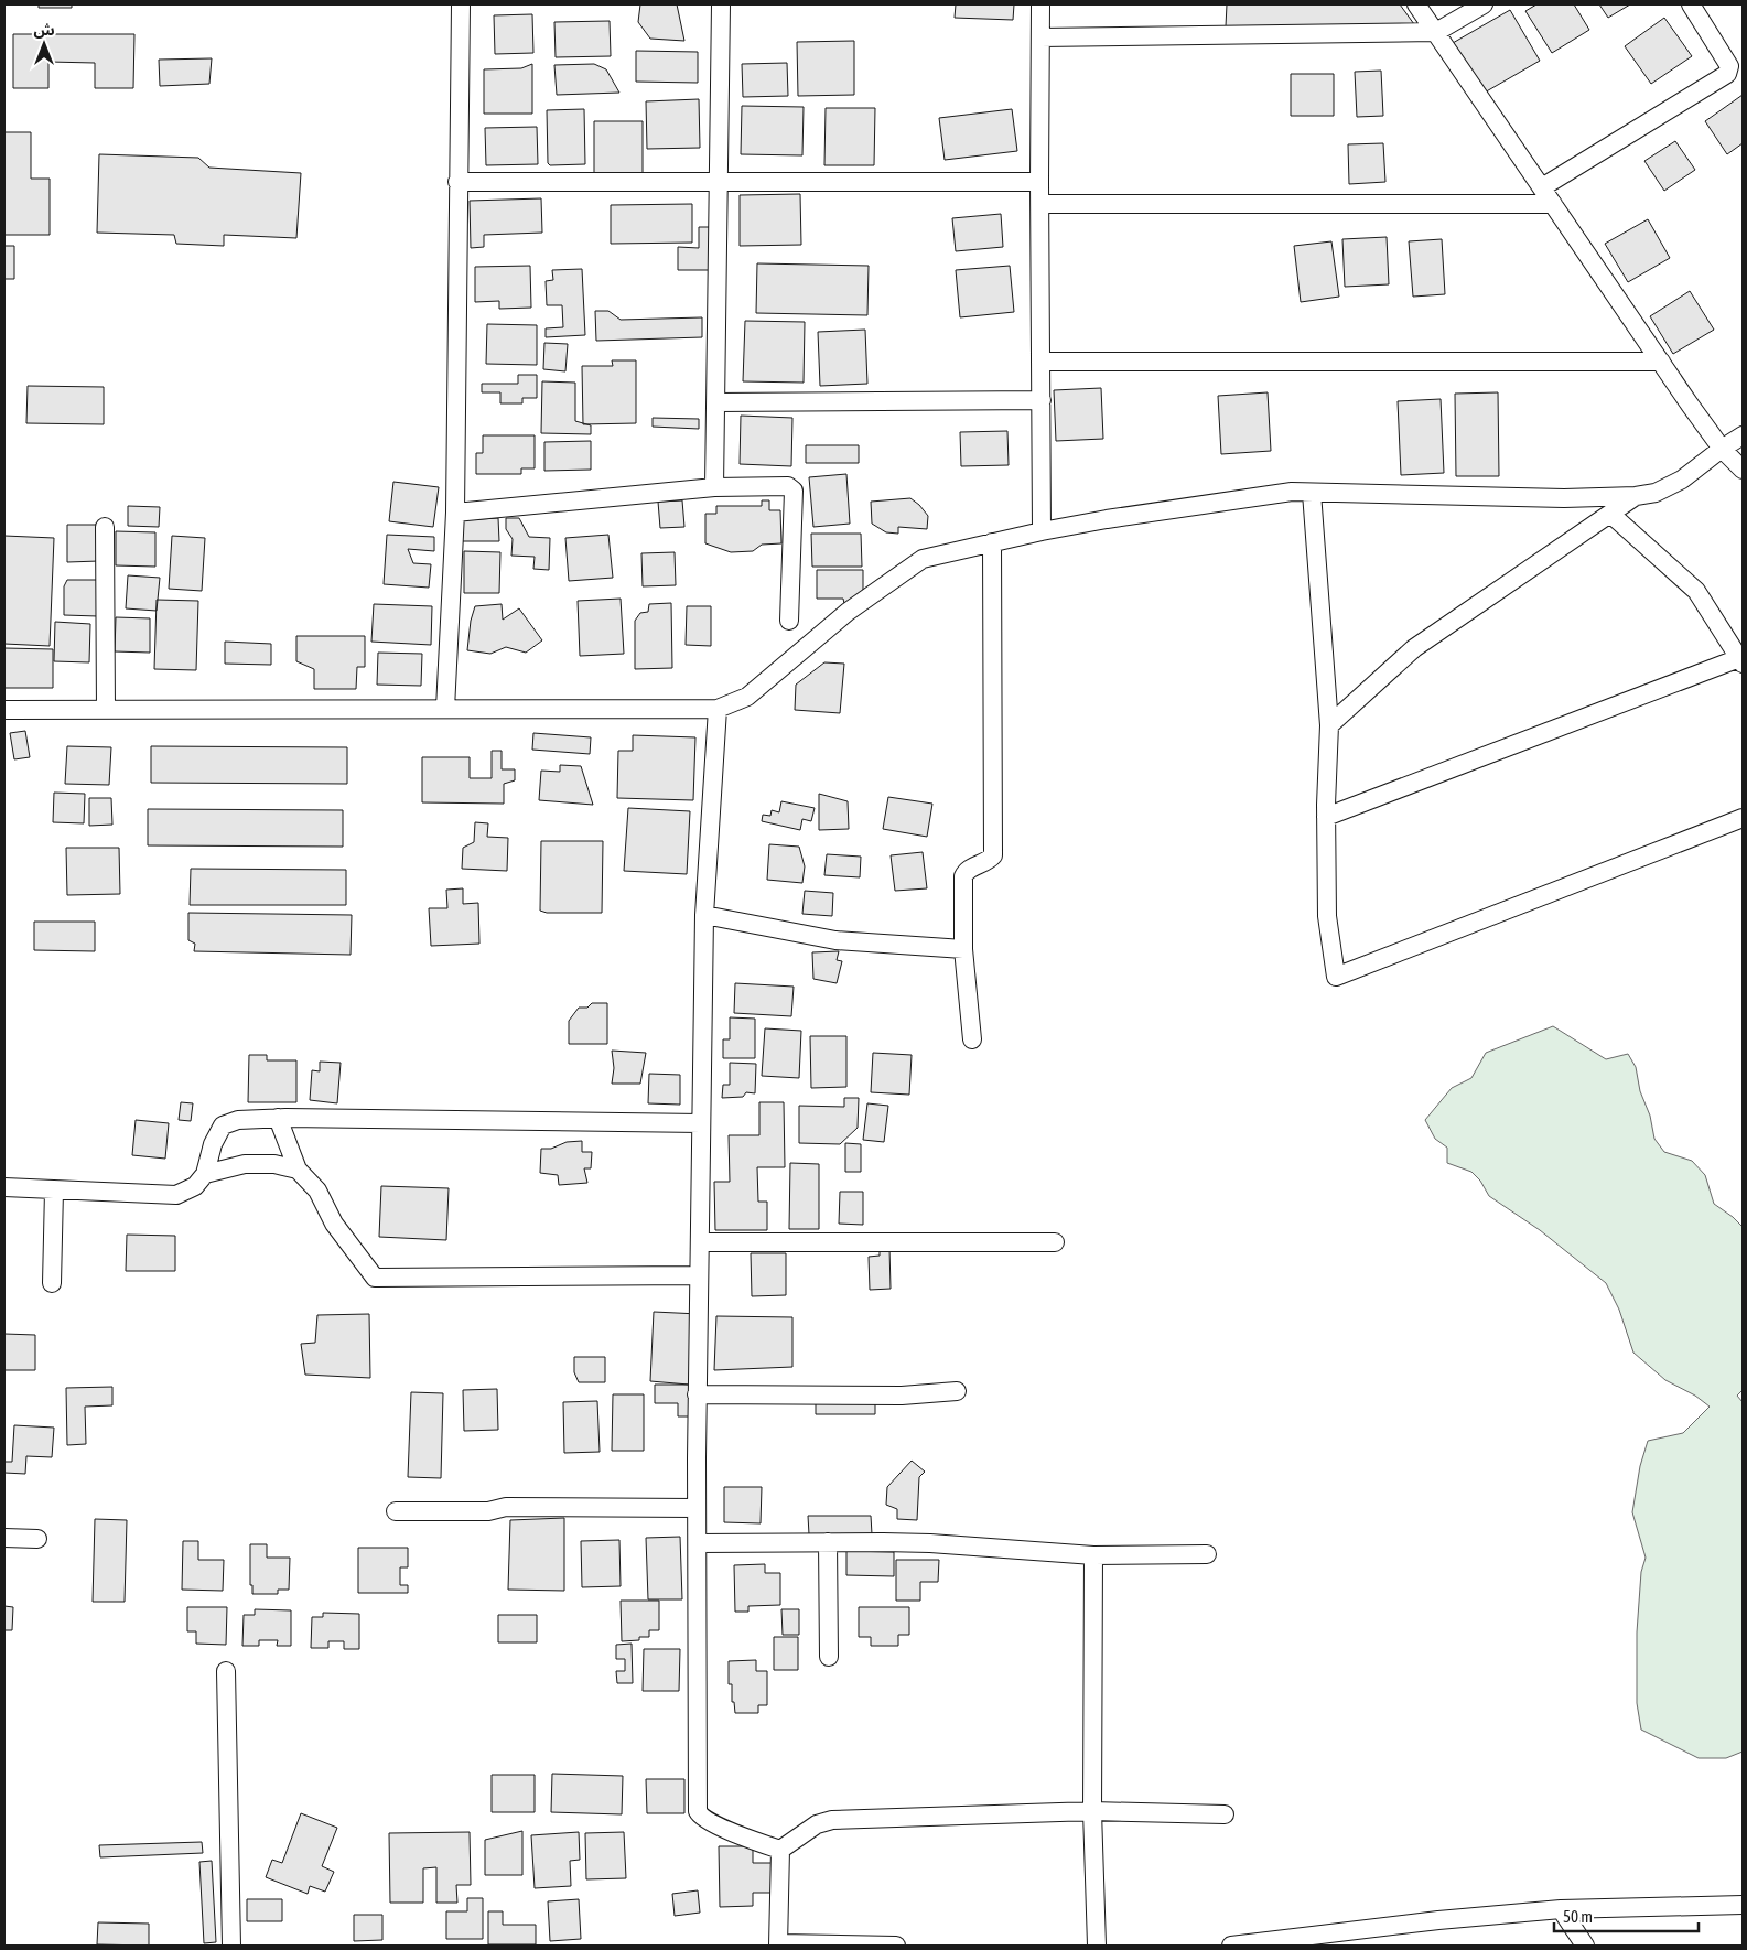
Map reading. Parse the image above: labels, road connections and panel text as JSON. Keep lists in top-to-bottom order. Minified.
{"scale_bar":"50 m","north":"top"}
